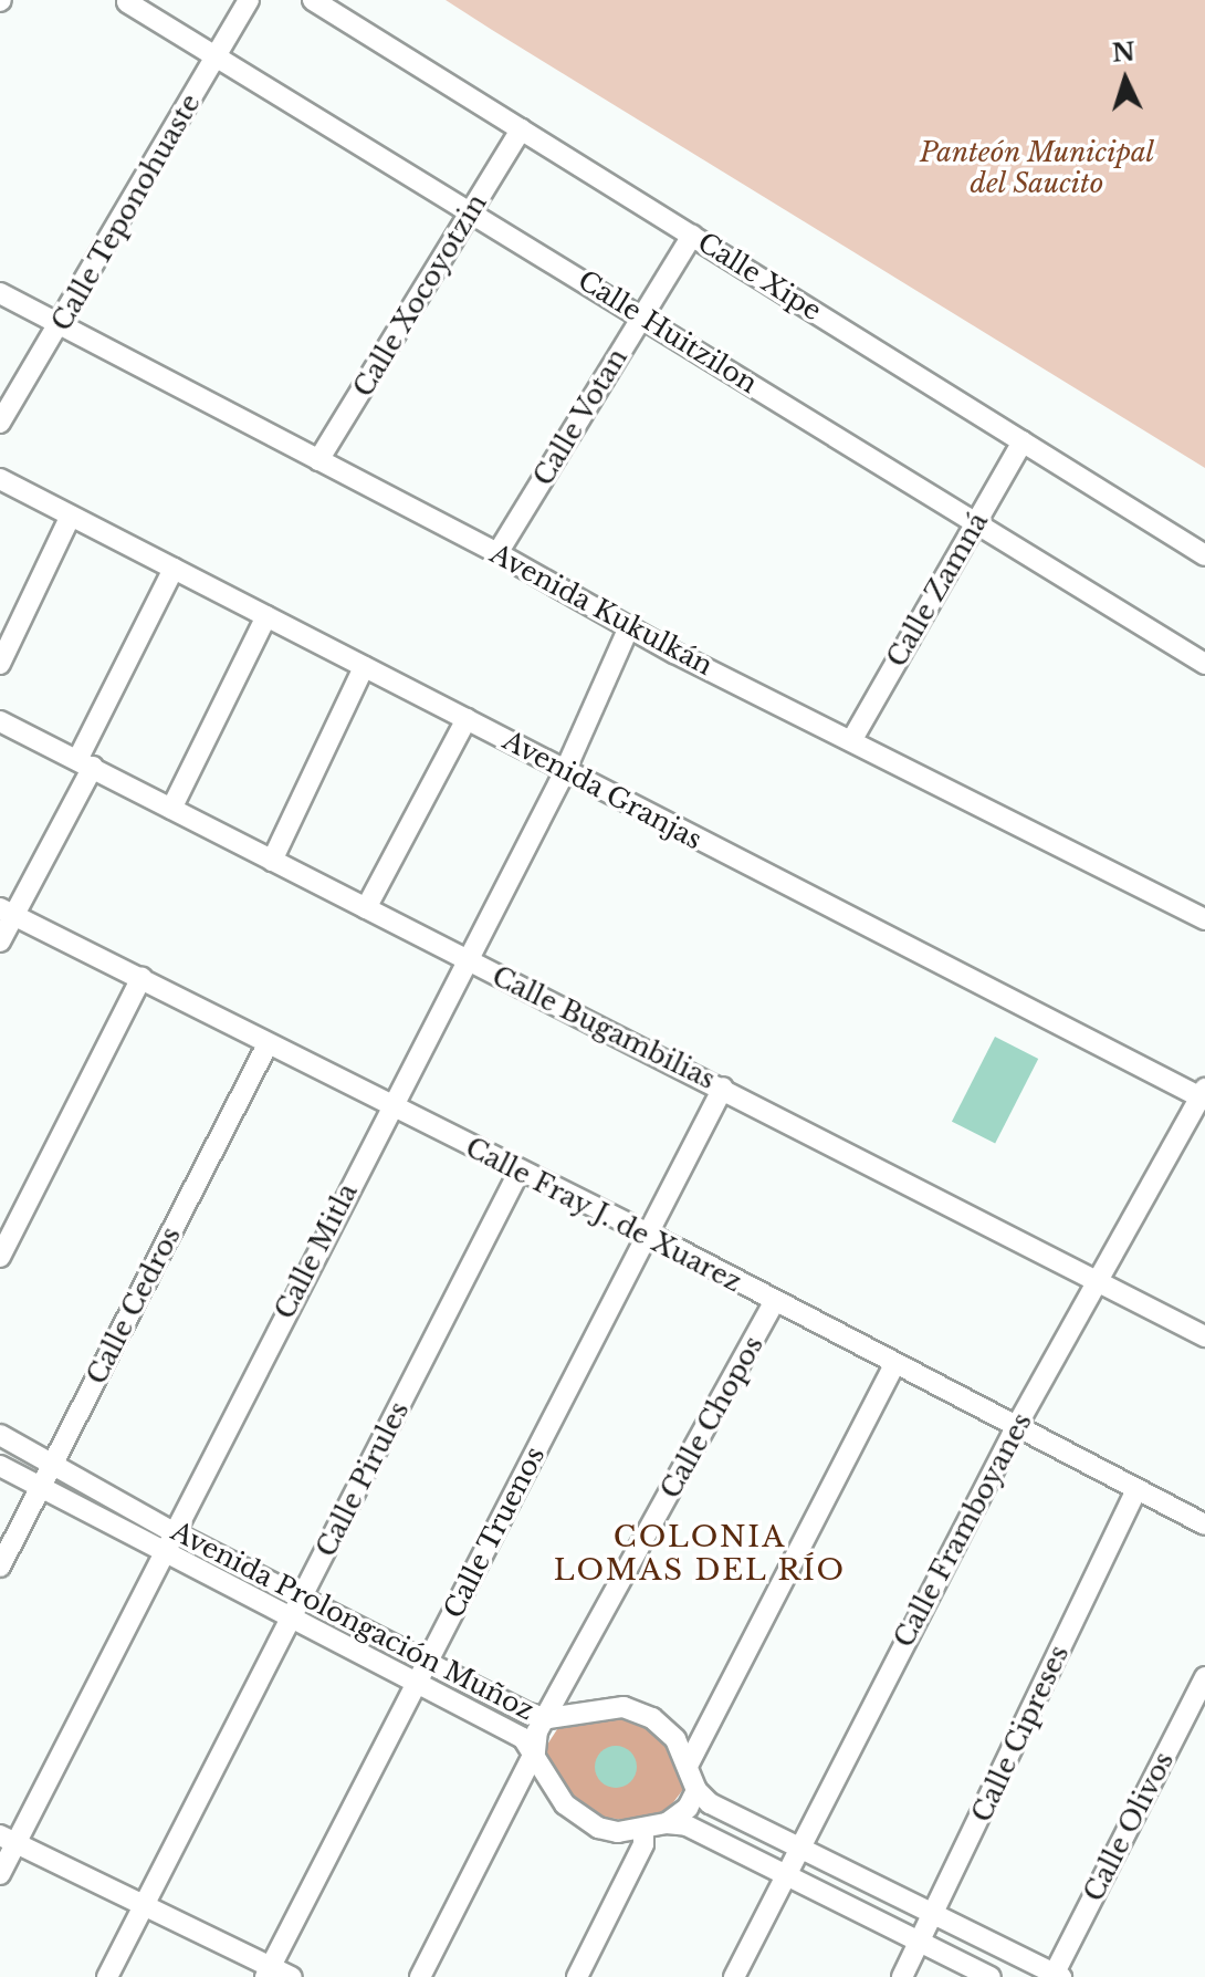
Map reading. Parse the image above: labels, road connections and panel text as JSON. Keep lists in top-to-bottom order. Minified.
{"streets":{"street":["Calle Teponohuaste","Calle Xipe","Calle Xocoyotzin","Calle Huitzilon","Calle Votan","Calle Zamná","Avenida Kukulkán","Avenida Granjas","Calle Bugambilias","Calle Fray J. de Xuarez","Calle Mitla","Calle Cedros","Calle Chopos","Calle Pirules","Calle Framboyanes","Calle Truenos","Avenida Prolongación Muñoz","Calle Cipreses","Calle Olivos"]},"crossings":[["Calle Teponohuaste","Calle Huitzilon"],["Calle Teponohuaste","Avenida Kukulkán"],["Calle Xipe","Calle Xocoyotzin"],["Calle Xipe","Calle Votan"],["Calle Xipe","Calle Zamná"],["Calle Xocoyotzin","Calle Huitzilon"],["Calle Xocoyotzin","Avenida Kukulkán"],["Calle Huitzilon","Calle Votan"],["Calle Huitzilon","Calle Zamná"],["Calle Votan","Avenida Kukulkán"],["Calle Zamná","Avenida Kukulkán"],["Avenida Kukulkán","Calle Mitla"],["Avenida Granjas","Calle Mitla"],["Avenida Granjas","Calle Framboyanes"],["Calle Bugambilias","Calle Mitla"],["Calle Bugambilias","Calle Framboyanes"],["Calle Bugambilias","Calle Truenos"],["Calle Fray J. de Xuarez","Calle Mitla"],["Calle Fray J. de Xuarez","Calle Cedros"],["Calle Fray J. de Xuarez","Calle Chopos"],["Calle Fray J. de Xuarez","Calle Pirules"],["Calle Fray J. de Xuarez","Calle Framboyanes"],["Calle Fray J. de Xuarez","Calle Truenos"],["Calle Fray J. de Xuarez","Calle Cipreses"],["Calle Mitla","Avenida Prolongación Muñoz"],["Calle Cedros","Avenida Prolongación Muñoz"],["Calle Chopos","Avenida Prolongación Muñoz"],["Calle Pirules","Avenida Prolongación Muñoz"],["Calle Truenos","Avenida Prolongación Muñoz"]],"districts":["COLONIA LOMAS DEL RÍO"],"parks":["Panteón Municipal del Saucito"],"north":"top"}
